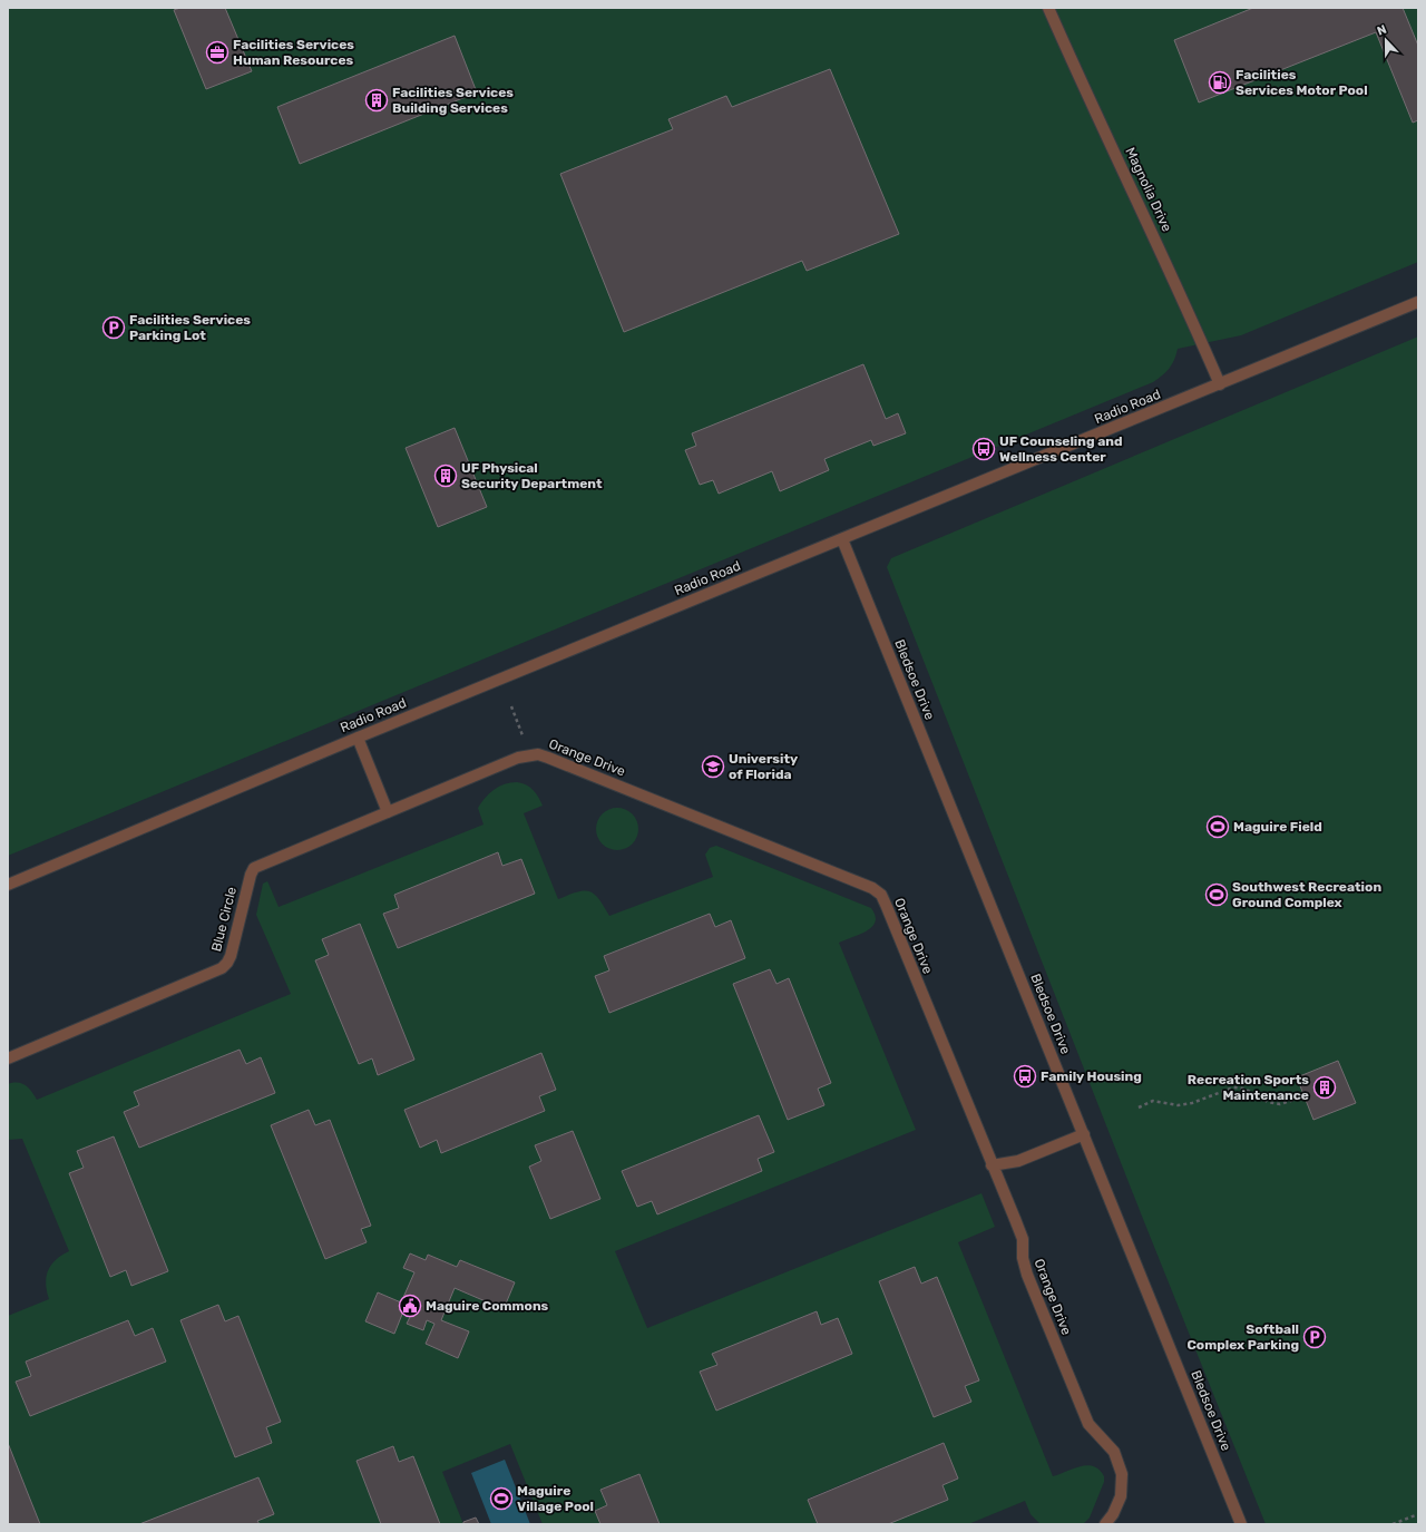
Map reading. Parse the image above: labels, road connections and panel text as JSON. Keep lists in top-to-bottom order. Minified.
{"streets":{"street":["Magnolia Drive","Radio Road","Bledsoe Drive","Orange Drive","Blue Circle"]},"crossings":[["Magnolia Drive","Radio Road"],["Radio Road","Bledsoe Drive"],["Orange Drive","Blue Circle"]],"places":{"office":["Facilities Services Human Resources"],"fuel station":["Facilities Services Motor Pool"],"building":["Facilities Services Building Services","UF Physical Security Department","Recreation Sports Maintenance"],"parking":["Facilities Services Parking Lot","Softball Complex Parking"],"bus stop":["UF Counseling and Wellness Center","Family Housing"],"school or university":["University of Florida"],"sports":["Maguire Field","Southwest Recreation Ground Complex","Maguire Village Pool"],"public building":["Maguire Commons"]},"north":"top"}
